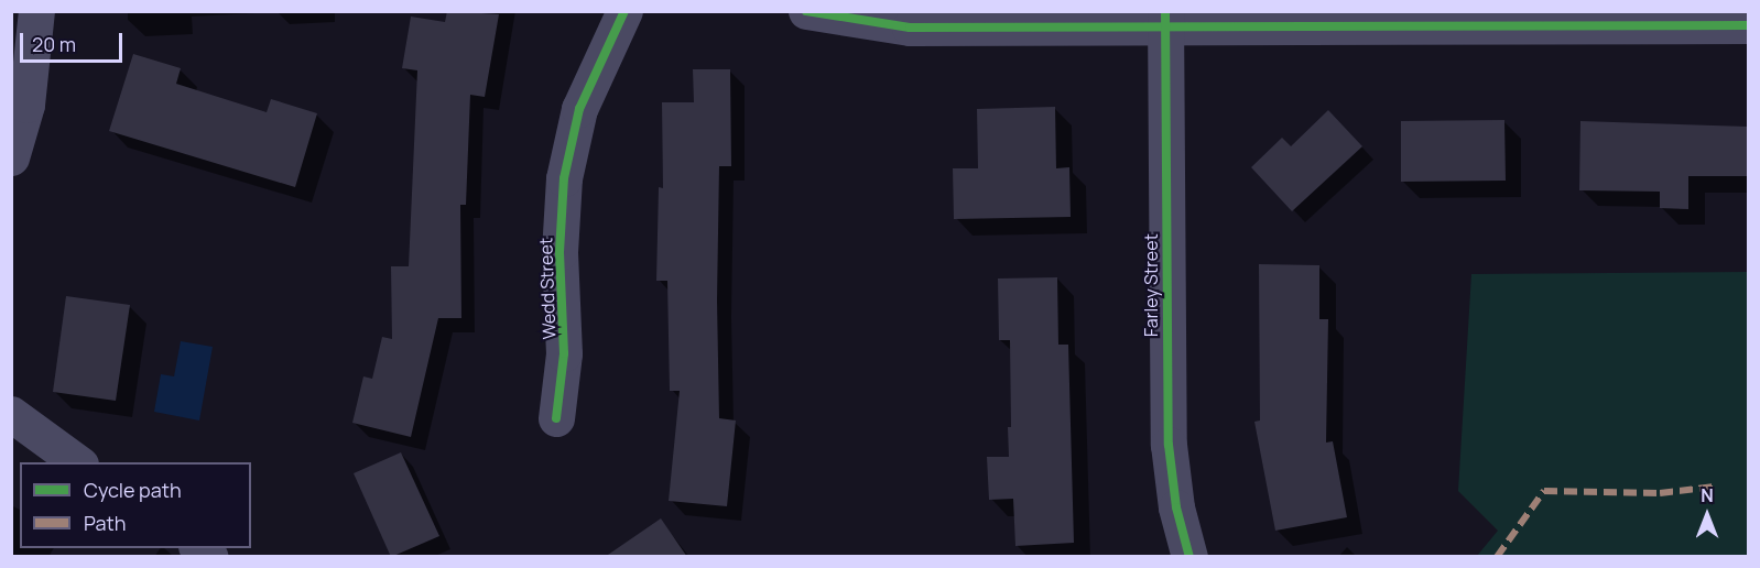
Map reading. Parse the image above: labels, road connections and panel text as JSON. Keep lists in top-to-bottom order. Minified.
{"streets":{"street":["Farley Street","Wedd Street"]},"legend":["Cycle path","Path"],"scale_bar":"20 m","north":"top"}
